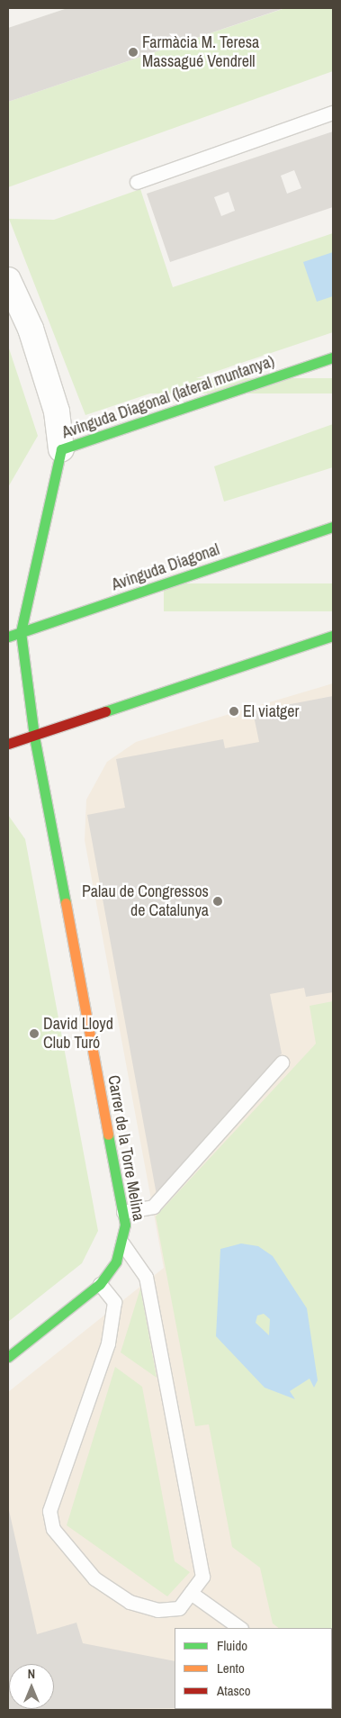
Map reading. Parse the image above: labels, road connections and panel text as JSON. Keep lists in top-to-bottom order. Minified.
{"streets":{"street":["Avinguda Diagonal (lateral muntanya)","Avinguda Diagonal","Carrer de la Torre Melina"]},"crossings":[["Avinguda Diagonal (lateral muntanya)","Avinguda Diagonal"],["Avinguda Diagonal (lateral muntanya)","Carrer de la Torre Melina"]],"places":["Farmàcia M. Teresa Massagué Vendrell","El viatger","Palau de Congressos de Catalunya","David Lloyd Club Turó"],"legend":["Fluido","Lento","Atasco"],"north":"top"}
